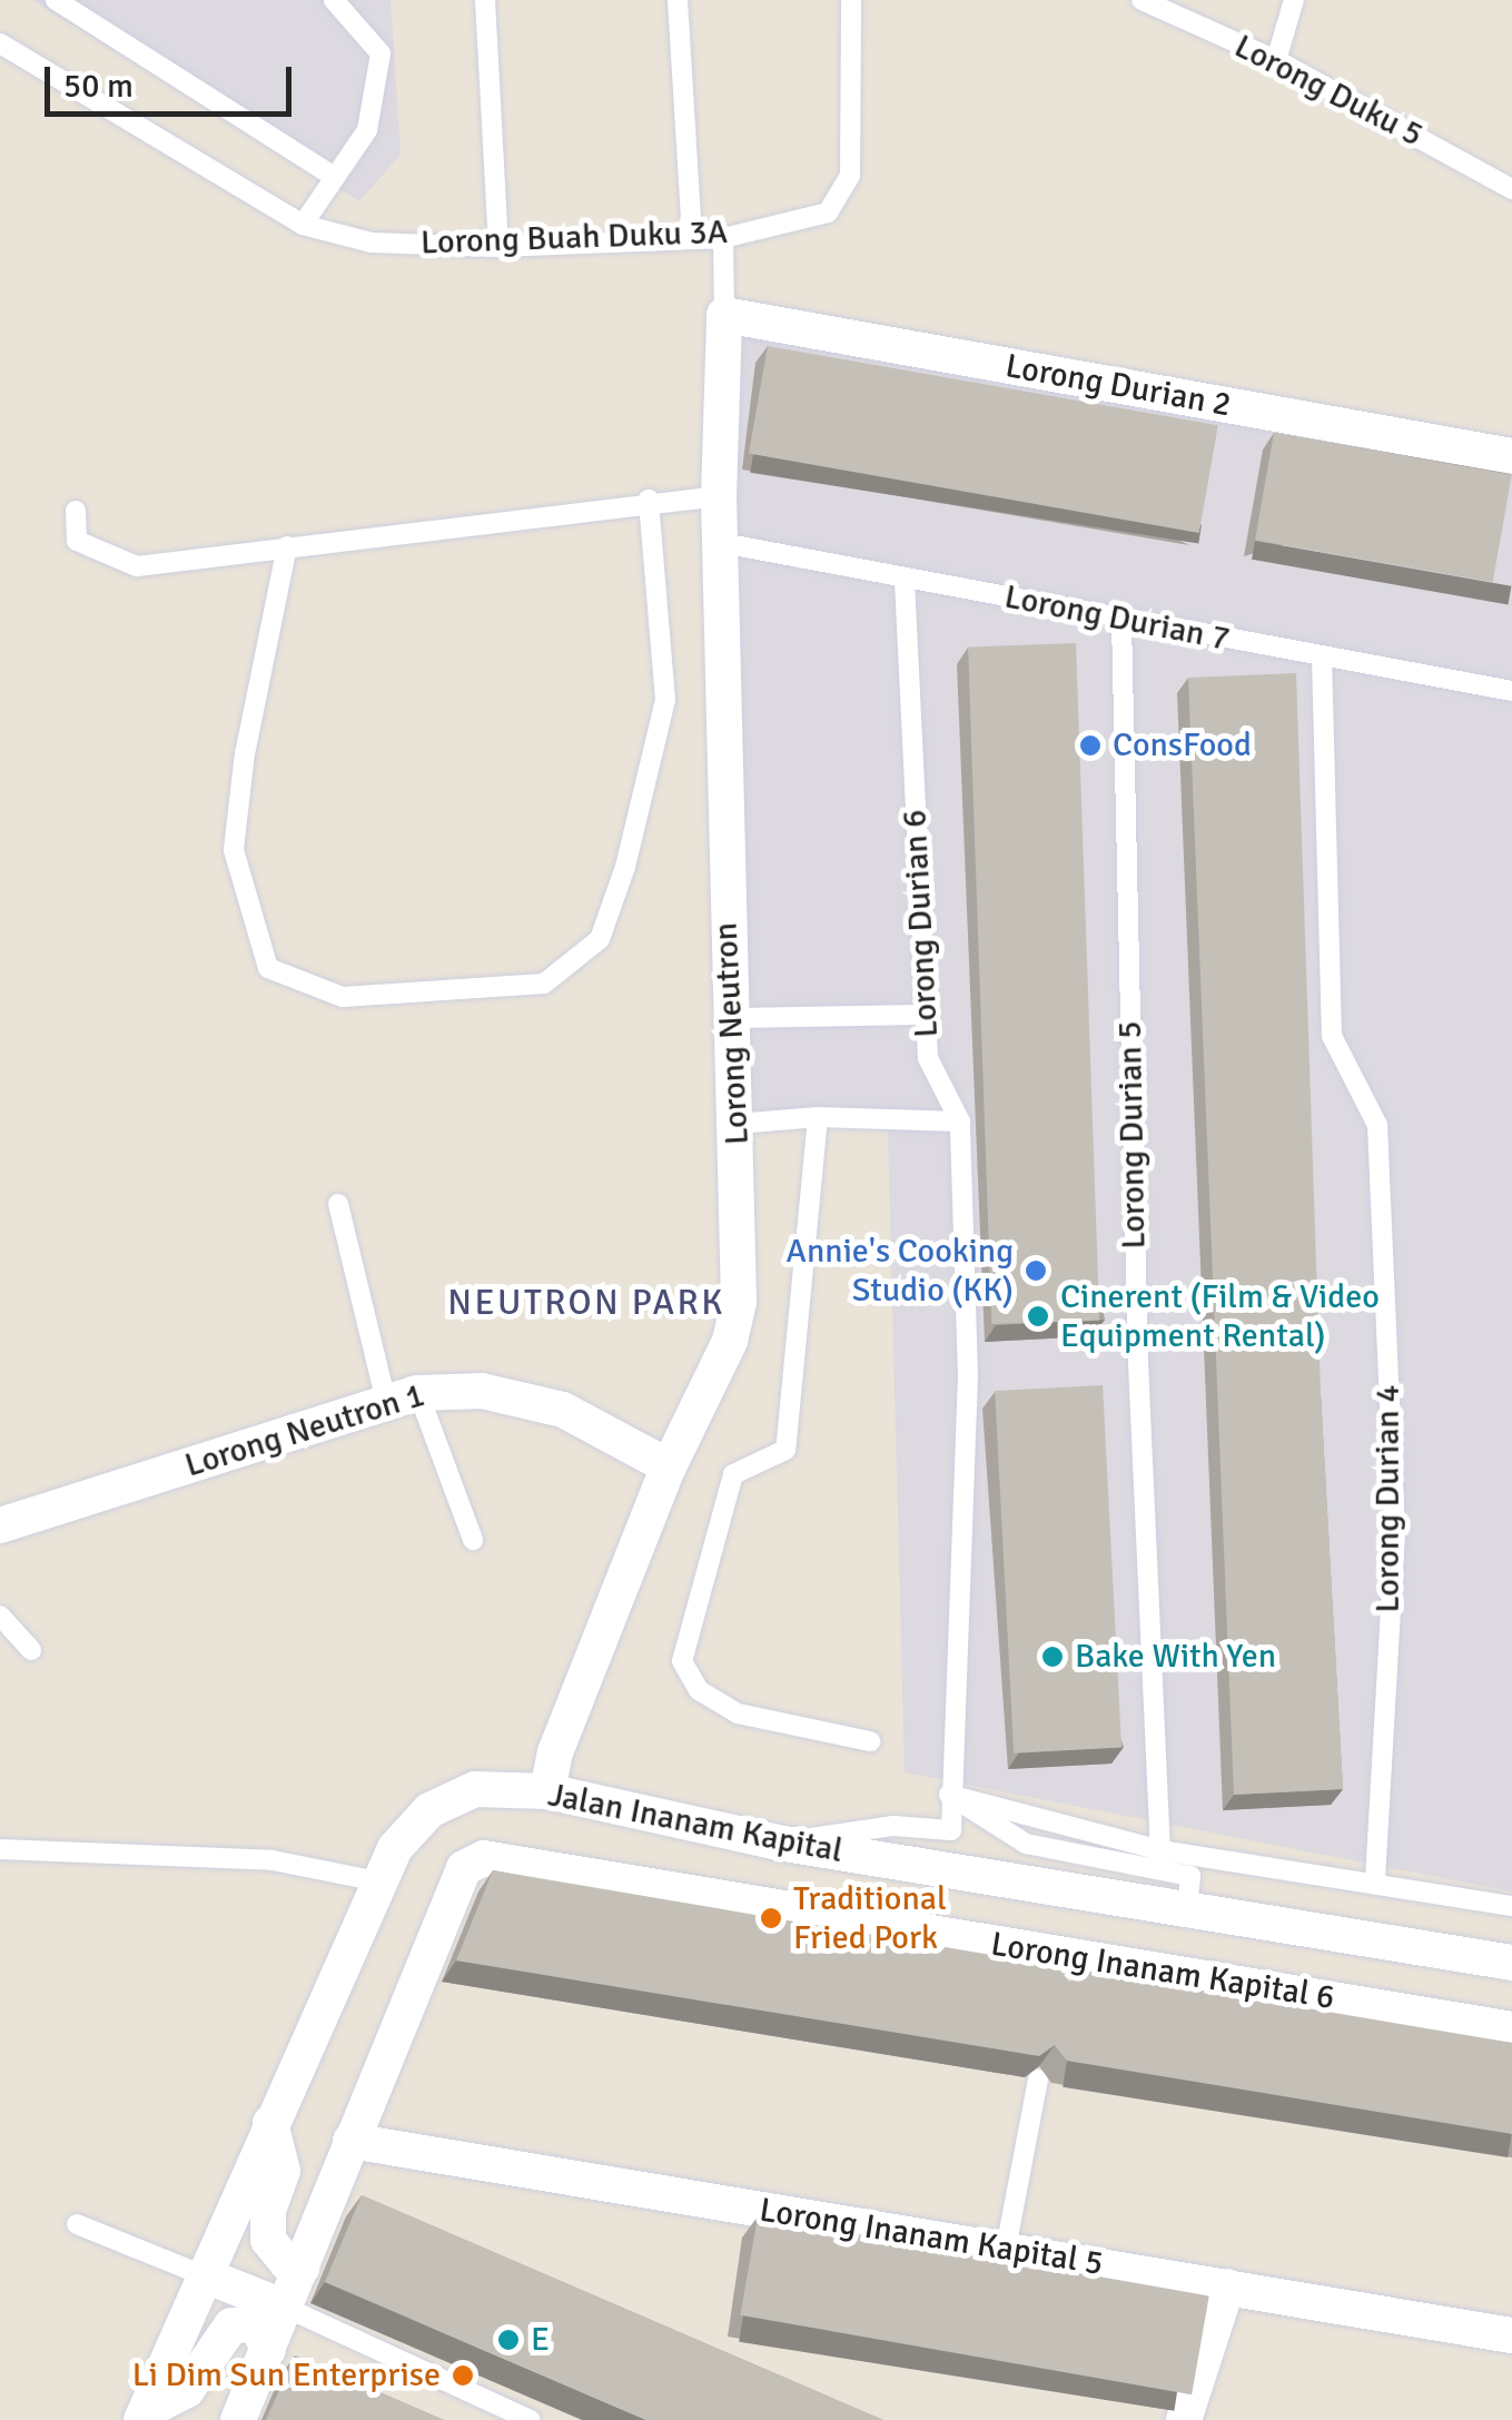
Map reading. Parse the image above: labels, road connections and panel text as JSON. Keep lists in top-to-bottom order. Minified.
{"streets":{"street":["Lorong Durian 2","Lorong Neutron","Lorong Neutron 1","Jalan Inanam Kapital","Lorong Inanam Kapital 6","Lorong Inanam Kapital 5"],"lane":["Lorong Duku 5","Lorong Buah Duku 3A","Lorong Durian 7","Lorong Durian 6","Lorong Durian 5","Lorong Durian 4"]},"crossings":[["Lorong Buah Duku 3A","Lorong Neutron"],["Lorong Durian 2","Lorong Neutron"],["Lorong Durian 7","Lorong Durian 6"],["Lorong Durian 7","Lorong Neutron"],["Lorong Durian 7","Lorong Durian 5"],["Lorong Durian 7","Lorong Durian 4"],["Lorong Durian 6","Jalan Inanam Kapital"],["Lorong Neutron","Lorong Neutron 1"],["Lorong Neutron","Jalan Inanam Kapital"],["Lorong Inanam Kapital 6","Lorong Inanam Kapital 5"]],"districts":["NEUTRON PARK"],"places":["ConsFood","Annie's Cooking Studio (KK)","Cinerent (Film & Video Equipment Rental)","Bake With Yen","Traditional Fried Pork","E","Li Dim Sun Enterprise"],"scale_bar":"50 m"}
